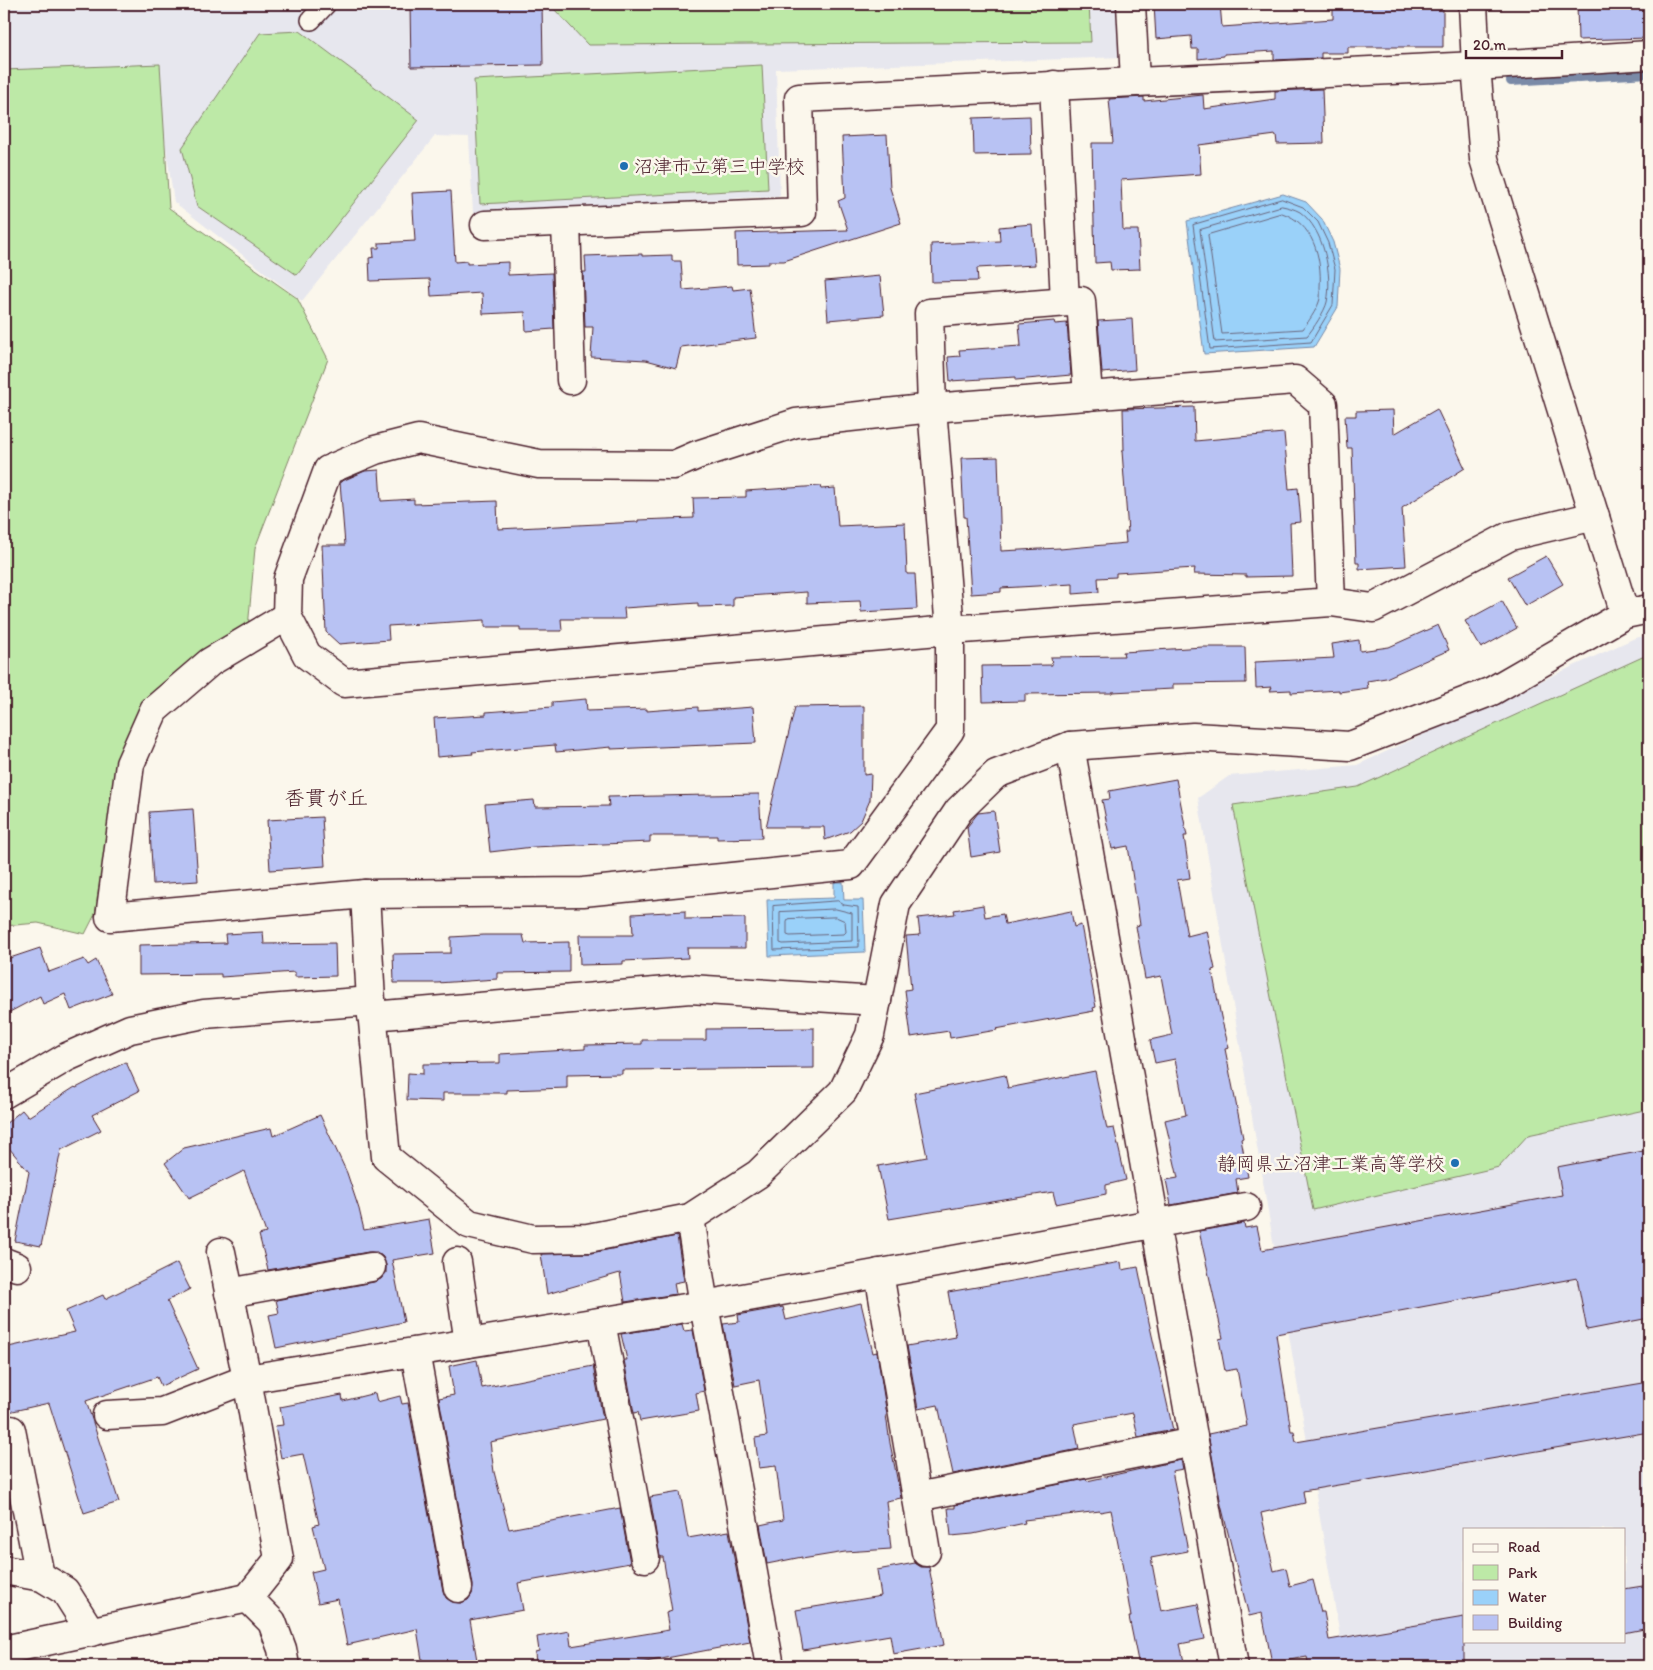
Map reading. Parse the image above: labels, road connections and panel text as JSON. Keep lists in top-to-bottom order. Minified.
{"districts":["香貫が丘"],"places":["沼津市立第三中学校","静岡県立沼津工業高等学校"],"legend":["Road","Park","Water","Building"],"scale_bar":"20 m"}
